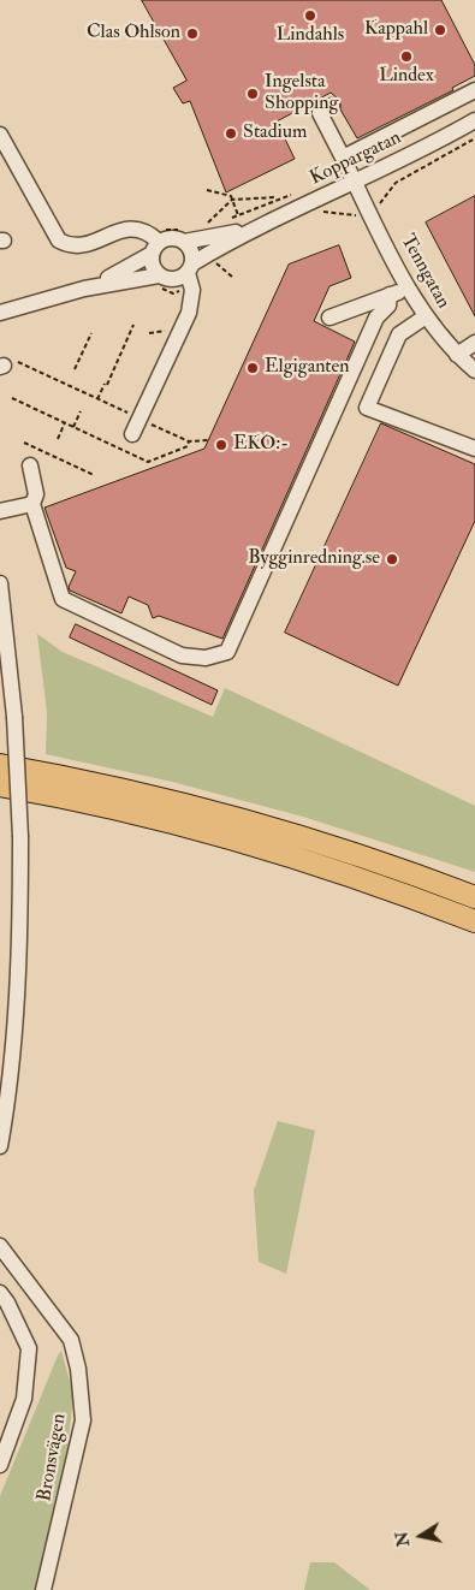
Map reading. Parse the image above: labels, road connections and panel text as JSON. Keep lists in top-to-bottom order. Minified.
{"streets":{"street":["Koppargatan","Tenngatan","Bronsvägen"]},"crossings":[["Koppargatan","Tenngatan"]],"places":["Lindahls","Kappahl","Clas Ohlson","Lindex","Ingelsta Shopping","Stadium","Elgiganten","EKO:-","Bygginredning.se"],"north":"left"}
